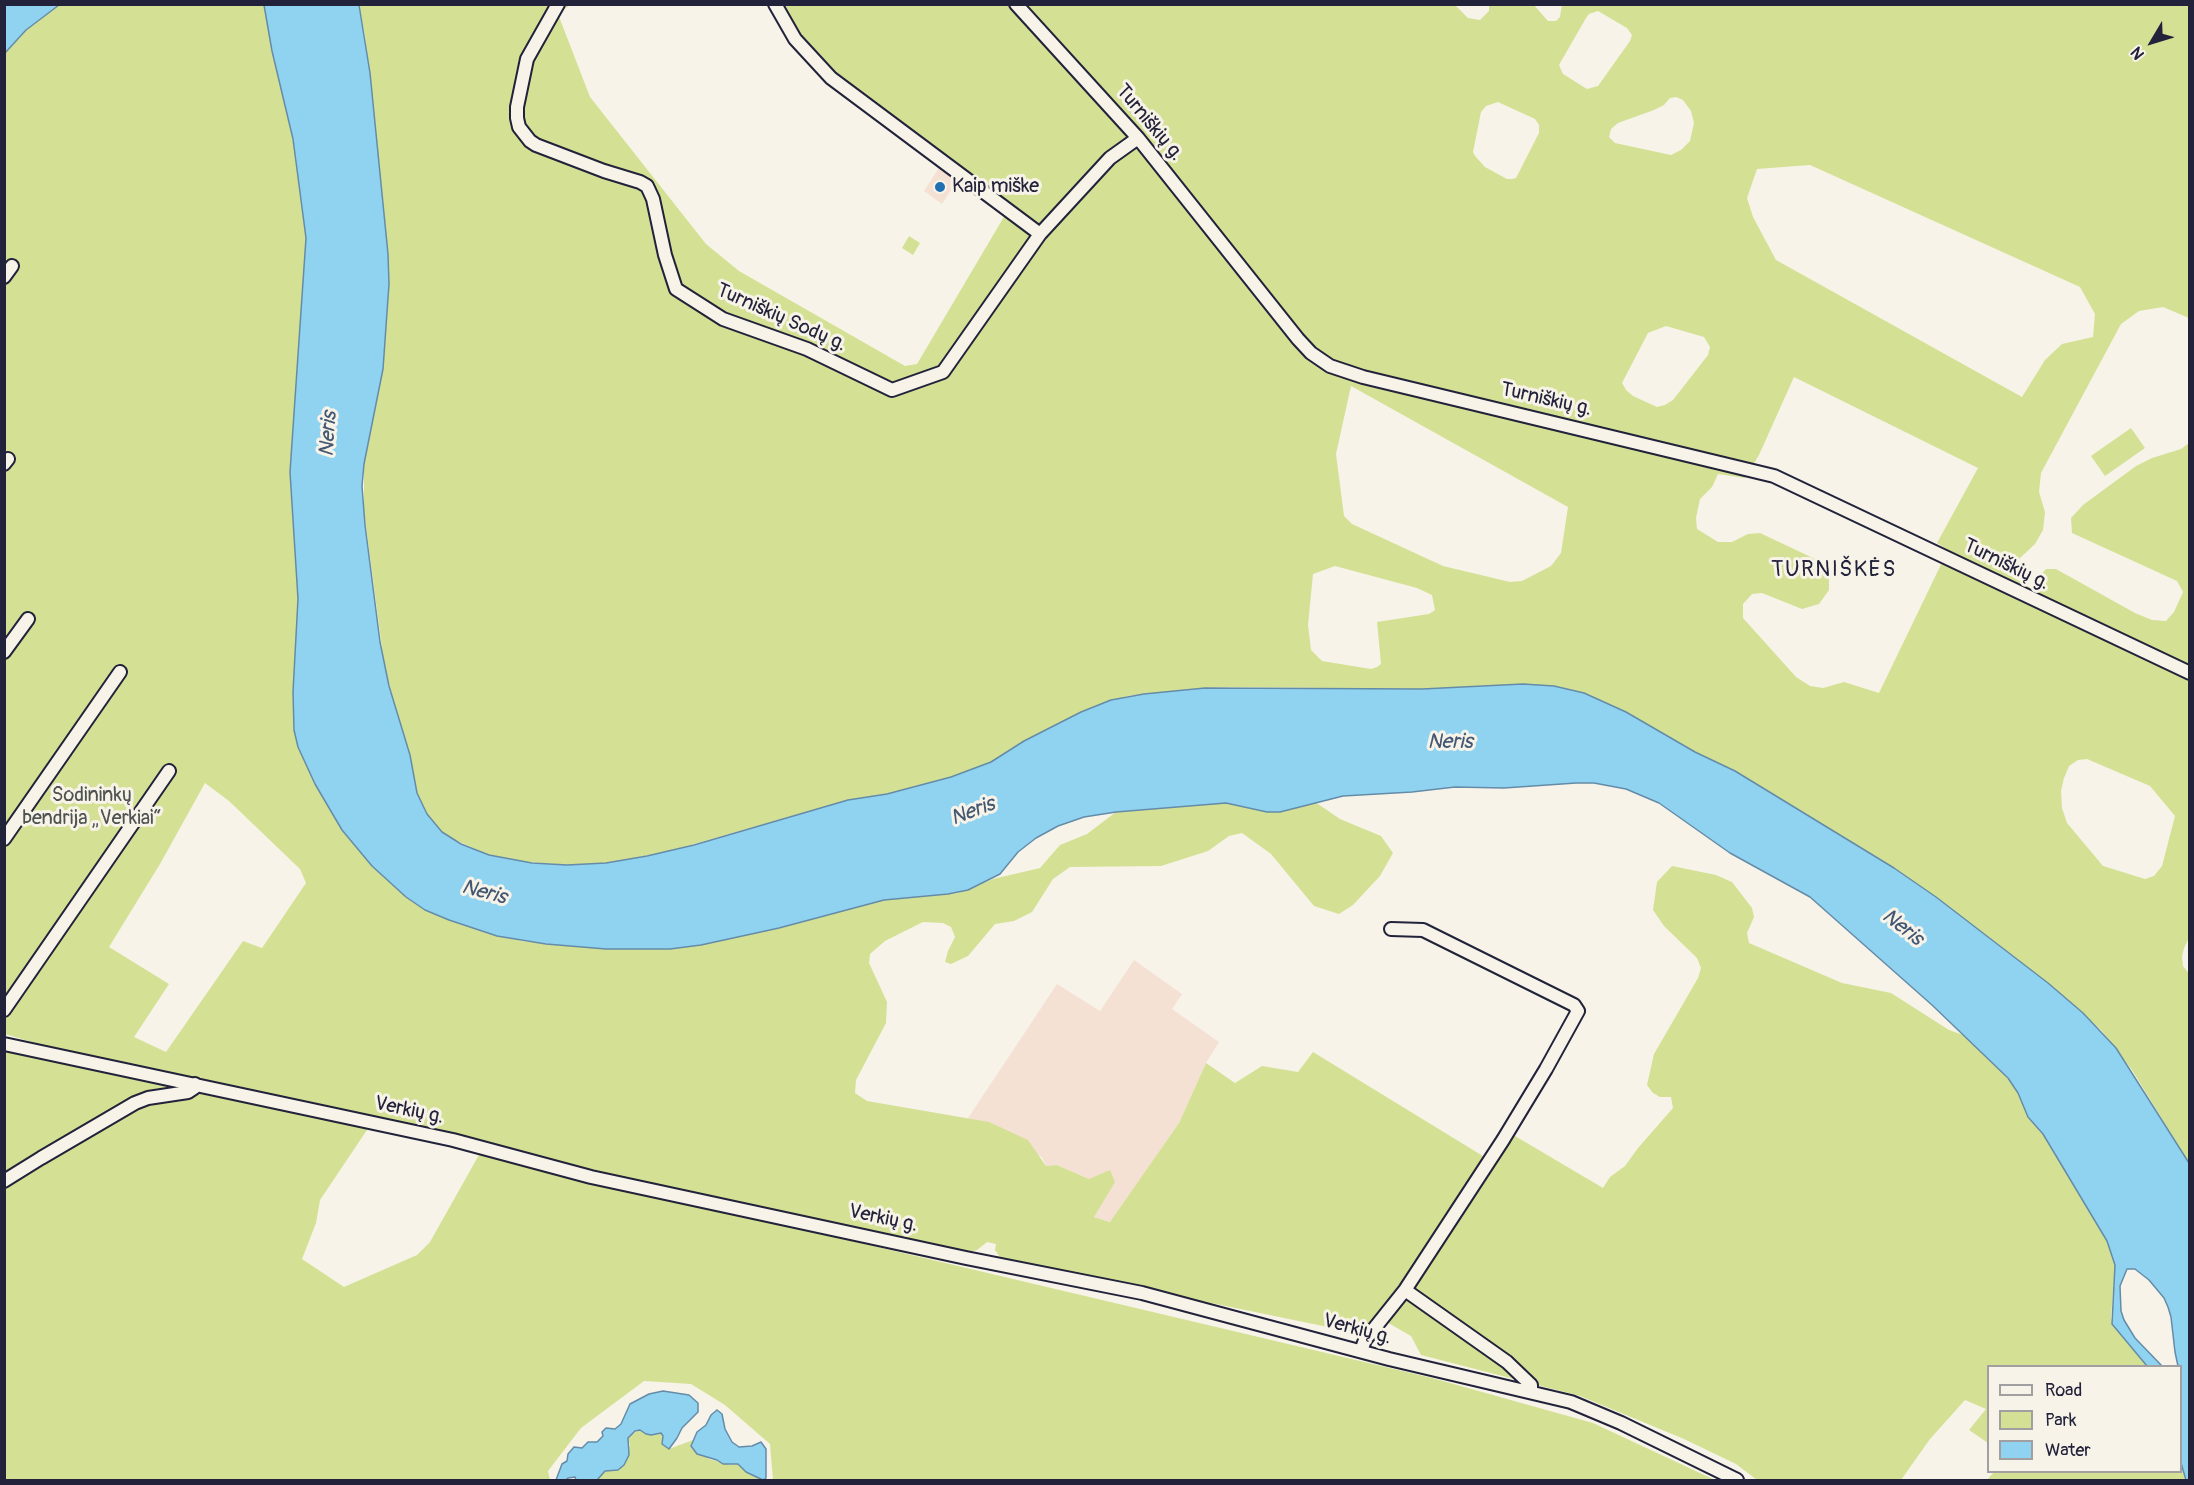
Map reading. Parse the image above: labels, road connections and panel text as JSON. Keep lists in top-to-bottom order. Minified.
{"streets":{"street":["Turniškių g.","Turniškių Sodų g.","Verkių g."]},"crossings":[["Turniškių g.","Turniškių Sodų g."]],"districts":["TURNIŠKĖS"],"water":["Neris"],"parks":["Sodininkų bendrija „Verkiai“"],"places":["Kaip miške"],"legend":["Road","Park","Water"],"north":"bottom left"}
